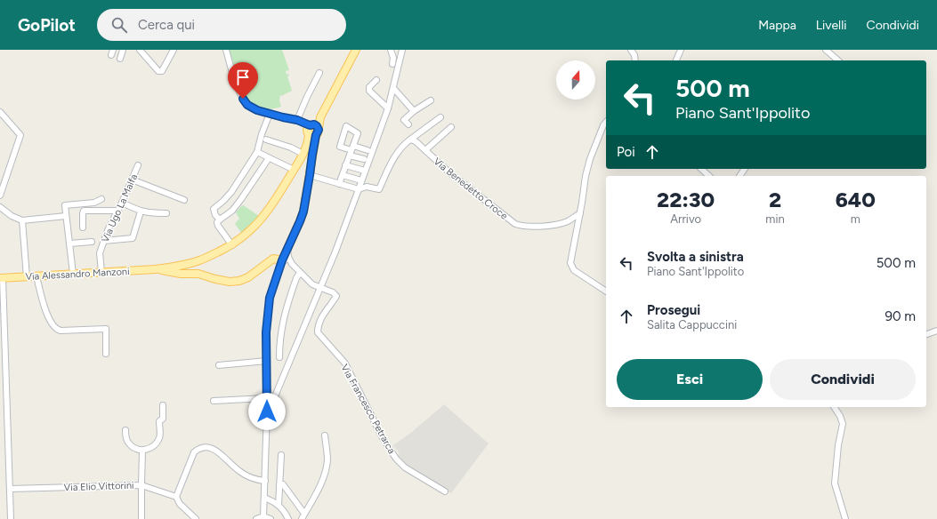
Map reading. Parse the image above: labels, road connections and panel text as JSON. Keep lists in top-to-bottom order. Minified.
{"streets":{"main road":["Via Alessandro Manzoni"],"street":["Via Benedetto Croce","Via Ugo La Malfa","Via Francesco Petrarca","Via Elio Vittorini"]},"crossings":[["Via Ugo La Malfa","Via Alessandro Manzoni"]],"north":"top","page":{"header":"GoPilot","search":"Cerca qui","nav":["Mappa","Livelli","Condividi"],"turn":["500 m","Piano Sant'Ippolito"],"then":"Poi","eta":["22:30","Arrivo","2","min","640","m"],"list":[{"name":"Svolta a sinistra","note":"Piano Sant'Ippolito","value":"500 m"},{"name":"Prosegui","note":"Salita Cappuccini","value":"90 m"}],"buttons":["Esci","Condividi"]}}
